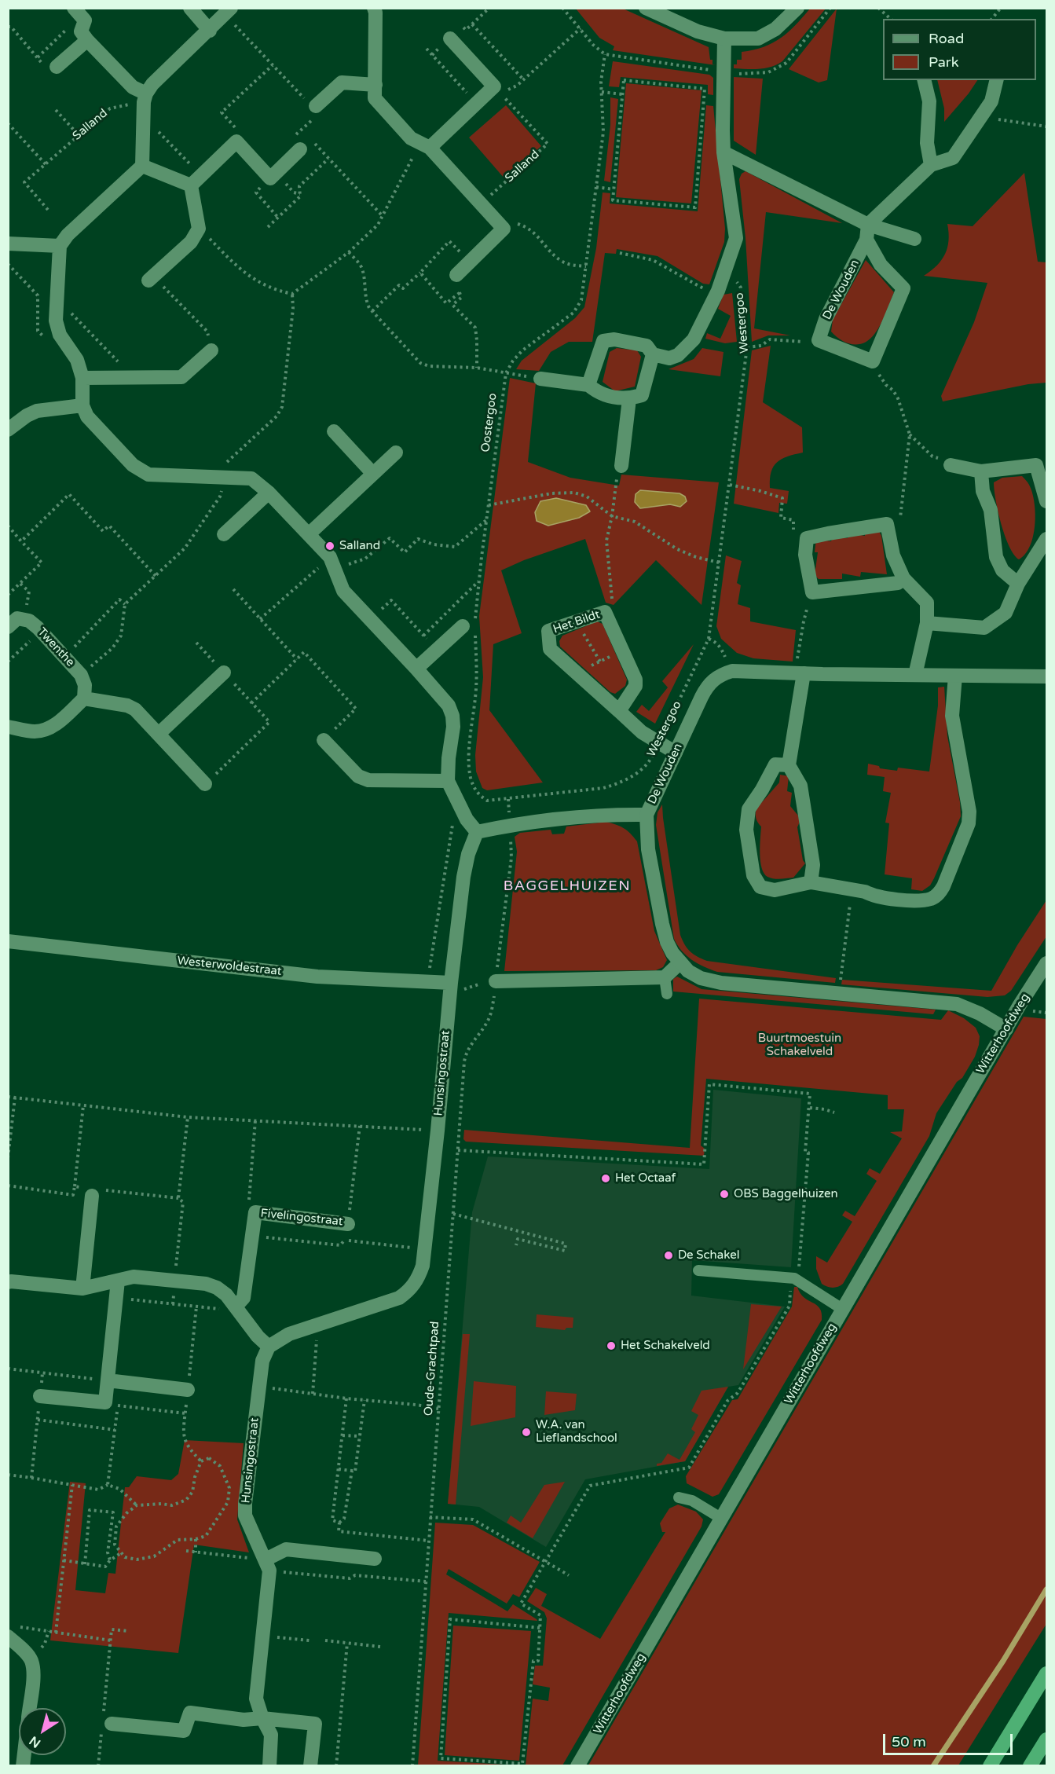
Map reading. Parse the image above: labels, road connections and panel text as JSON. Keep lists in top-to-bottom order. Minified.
{"streets":{"street":["De Wouden","Het Bildt","Twenthe","Westerwoldestraat","Witterhoofdweg","Hunsingostraat","Fivelingostraat"],"path":["Salland","Westergoo","Oostergoo","Oude-Grachtpad"]},"crossings":[["De Wouden","Het Bildt"],["De Wouden","Witterhoofdweg"],["Westergoo","Oostergoo"],["Westergoo","Het Bildt"],["Westerwoldestraat","Hunsingostraat"]],"districts":["BAGGELHUIZEN"],"parks":["Buurtmoestuin Schakelveld"],"places":["Salland","Het Octaaf","OBS Baggelhuizen","De Schakel","Het Schakelveld","W.A. van Lieflandschool"],"legend":["Road","Park"],"scale_bar":"50 m","north":"bottom left"}
